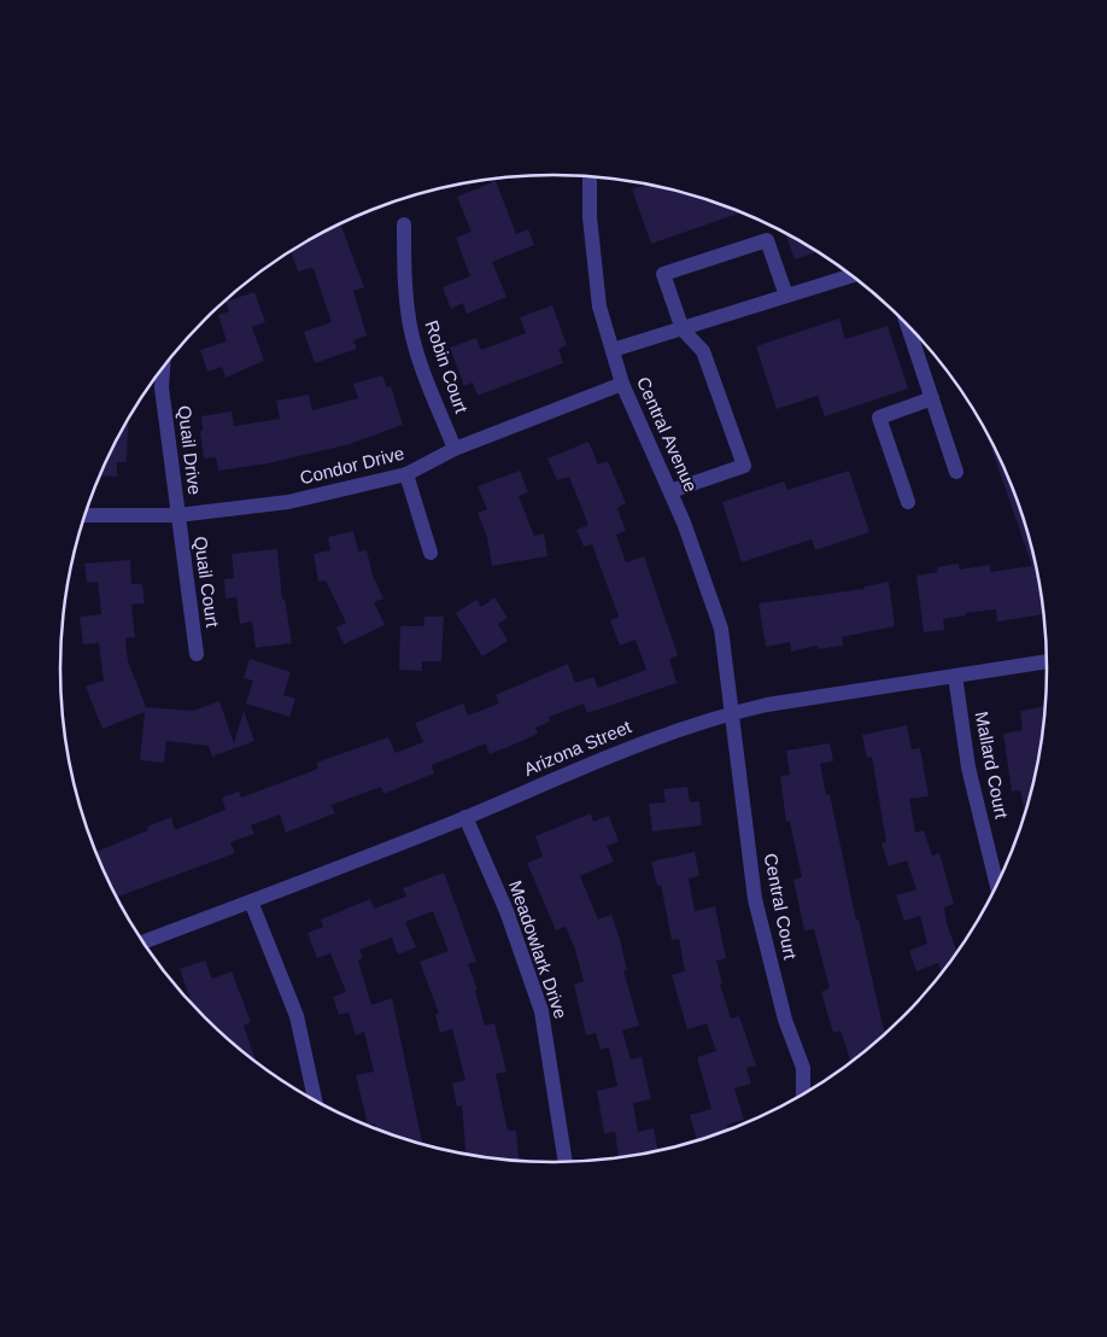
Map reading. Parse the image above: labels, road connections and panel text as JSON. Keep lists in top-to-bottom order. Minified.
{"streets":{"street":["Robin Court","Central Avenue","Quail Drive","Condor Drive","Quail Court","Arizona Street","Mallard Court","Central Court","Meadowlark Drive"]},"crossings":[["Robin Court","Condor Drive"],["Central Avenue","Condor Drive"],["Central Avenue","Arizona Street"],["Central Avenue","Central Court"],["Quail Drive","Condor Drive"],["Quail Drive","Quail Court"],["Condor Drive","Quail Court"],["Arizona Street","Mallard Court"],["Arizona Street","Central Court"],["Arizona Street","Meadowlark Drive"]]}
